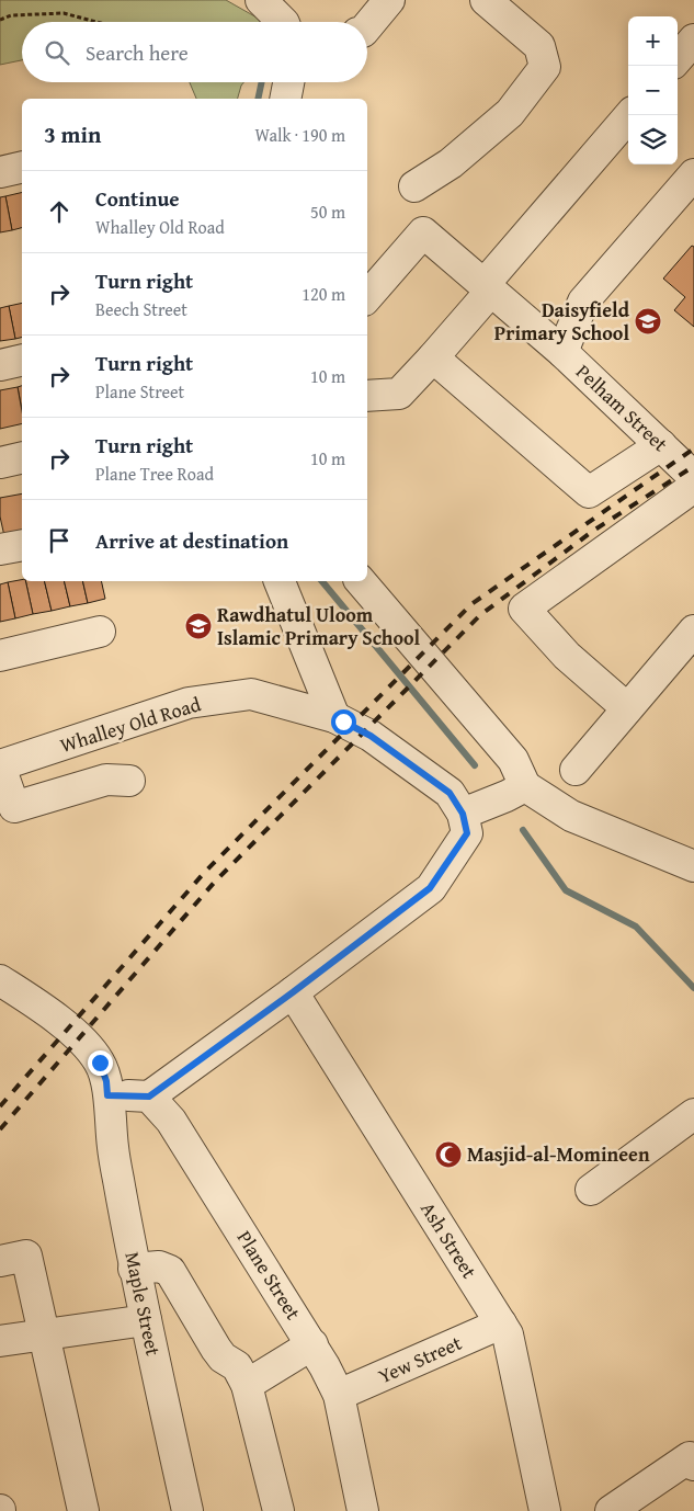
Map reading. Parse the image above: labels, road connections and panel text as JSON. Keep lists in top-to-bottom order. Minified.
{"streets":{"street":["Pelham Street","Whalley Old Road","Ash Street","Plane Street","Maple Street","Yew Street"]},"crossings":[["Ash Street","Yew Street"],["Plane Street","Yew Street"]],"places":{"school or university":["Daisyfield Primary School","Rawdhatul Uloom Islamic Primary School"],"mosque":["Masjid-al-Momineen"]},"page":{"map_buttons":["+","−"],"search":"Search here","heading":["3 min","Walk · 190 m"],"list":[["Continue","Whalley Old Road","50 m"],["Turn right","Beech Street","120 m"],["Turn right","Plane Street","10 m"],["Turn right","Plane Tree Road","10 m"],"Arrive at destination"]}}
